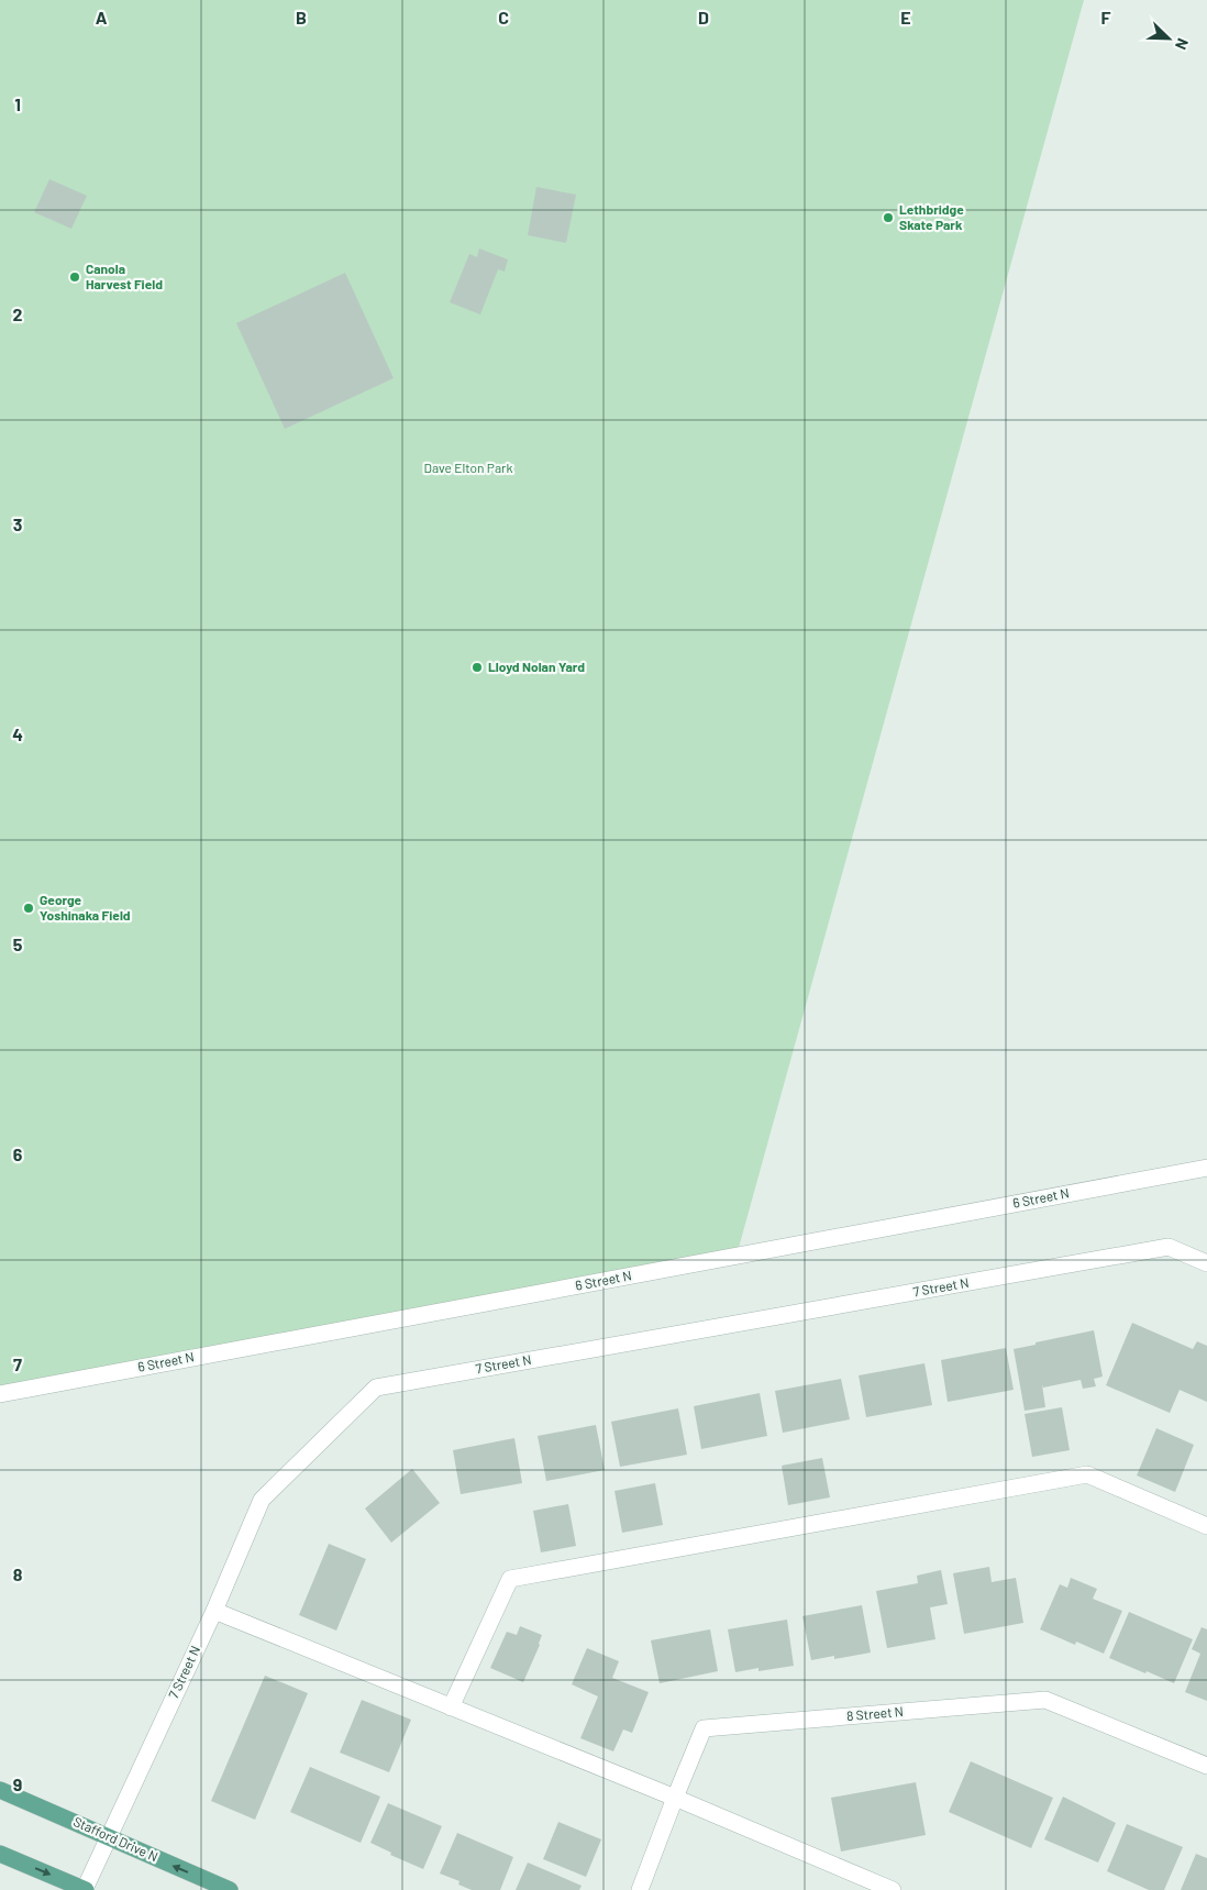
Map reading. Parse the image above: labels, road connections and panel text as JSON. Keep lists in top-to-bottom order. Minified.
{"streets":{"main road":["Stafford Drive N"],"street":["6 Street N","7 Street N","8 Street N"]},"crossings":[["7 Street N","Stafford Drive N"]],"one_way":["Stafford Drive N"],"parks":["Dave Elton Park"],"places":["Lethbridge Skate Park","Canola Harvest Field","Lloyd Nolan Yard","George Yoshinaka Field"],"north":"bottom right","grid":{"columns":["A","B","C","D","E","F"],"rows":["1","2","3","4","5","6","7","8","9"]}}
